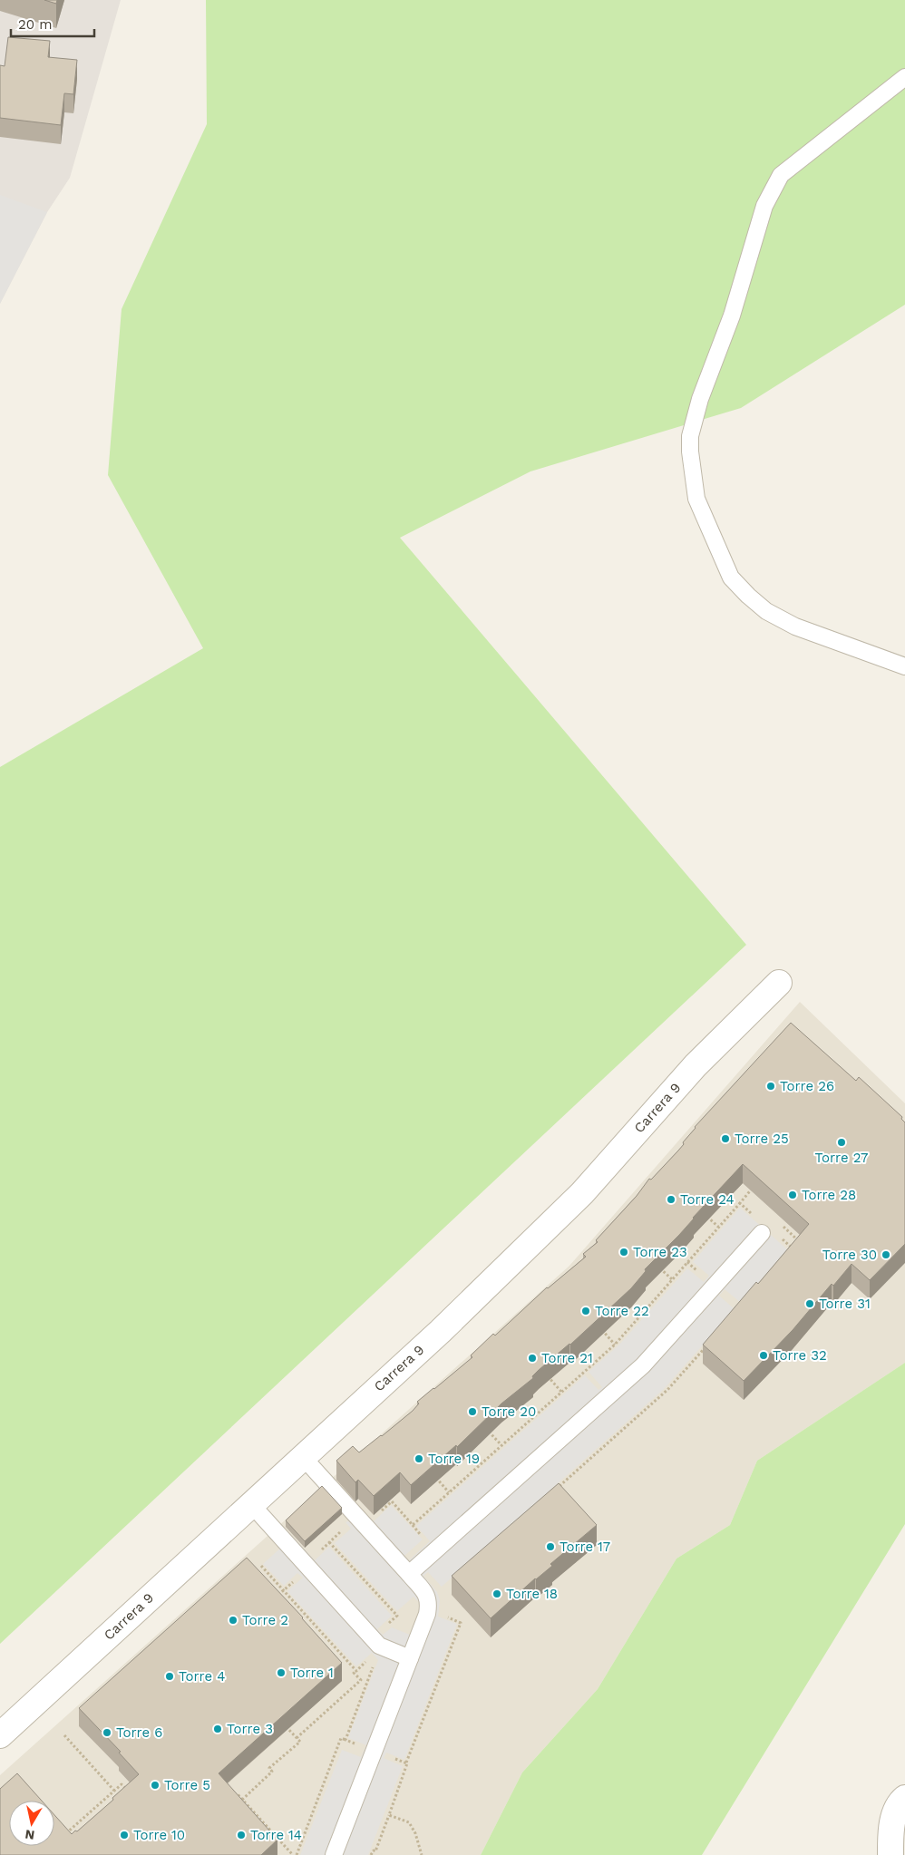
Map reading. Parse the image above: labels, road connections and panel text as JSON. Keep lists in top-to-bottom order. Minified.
{"streets":{"street":["Carrera 9"]},"places":["Torre 26","Torre 25","Torre 27","Torre 28","Torre 24","Torre 23","Torre 30","Torre 31","Torre 22","Torre 32","Torre 21","Torre 20","Torre 19","Torre 17","Torre 18","Torre 2","Torre 1","Torre 4","Torre 3","Torre 6","Torre 5","Torre 10","Torre 14"],"scale_bar":"20 m","north":"bottom"}
